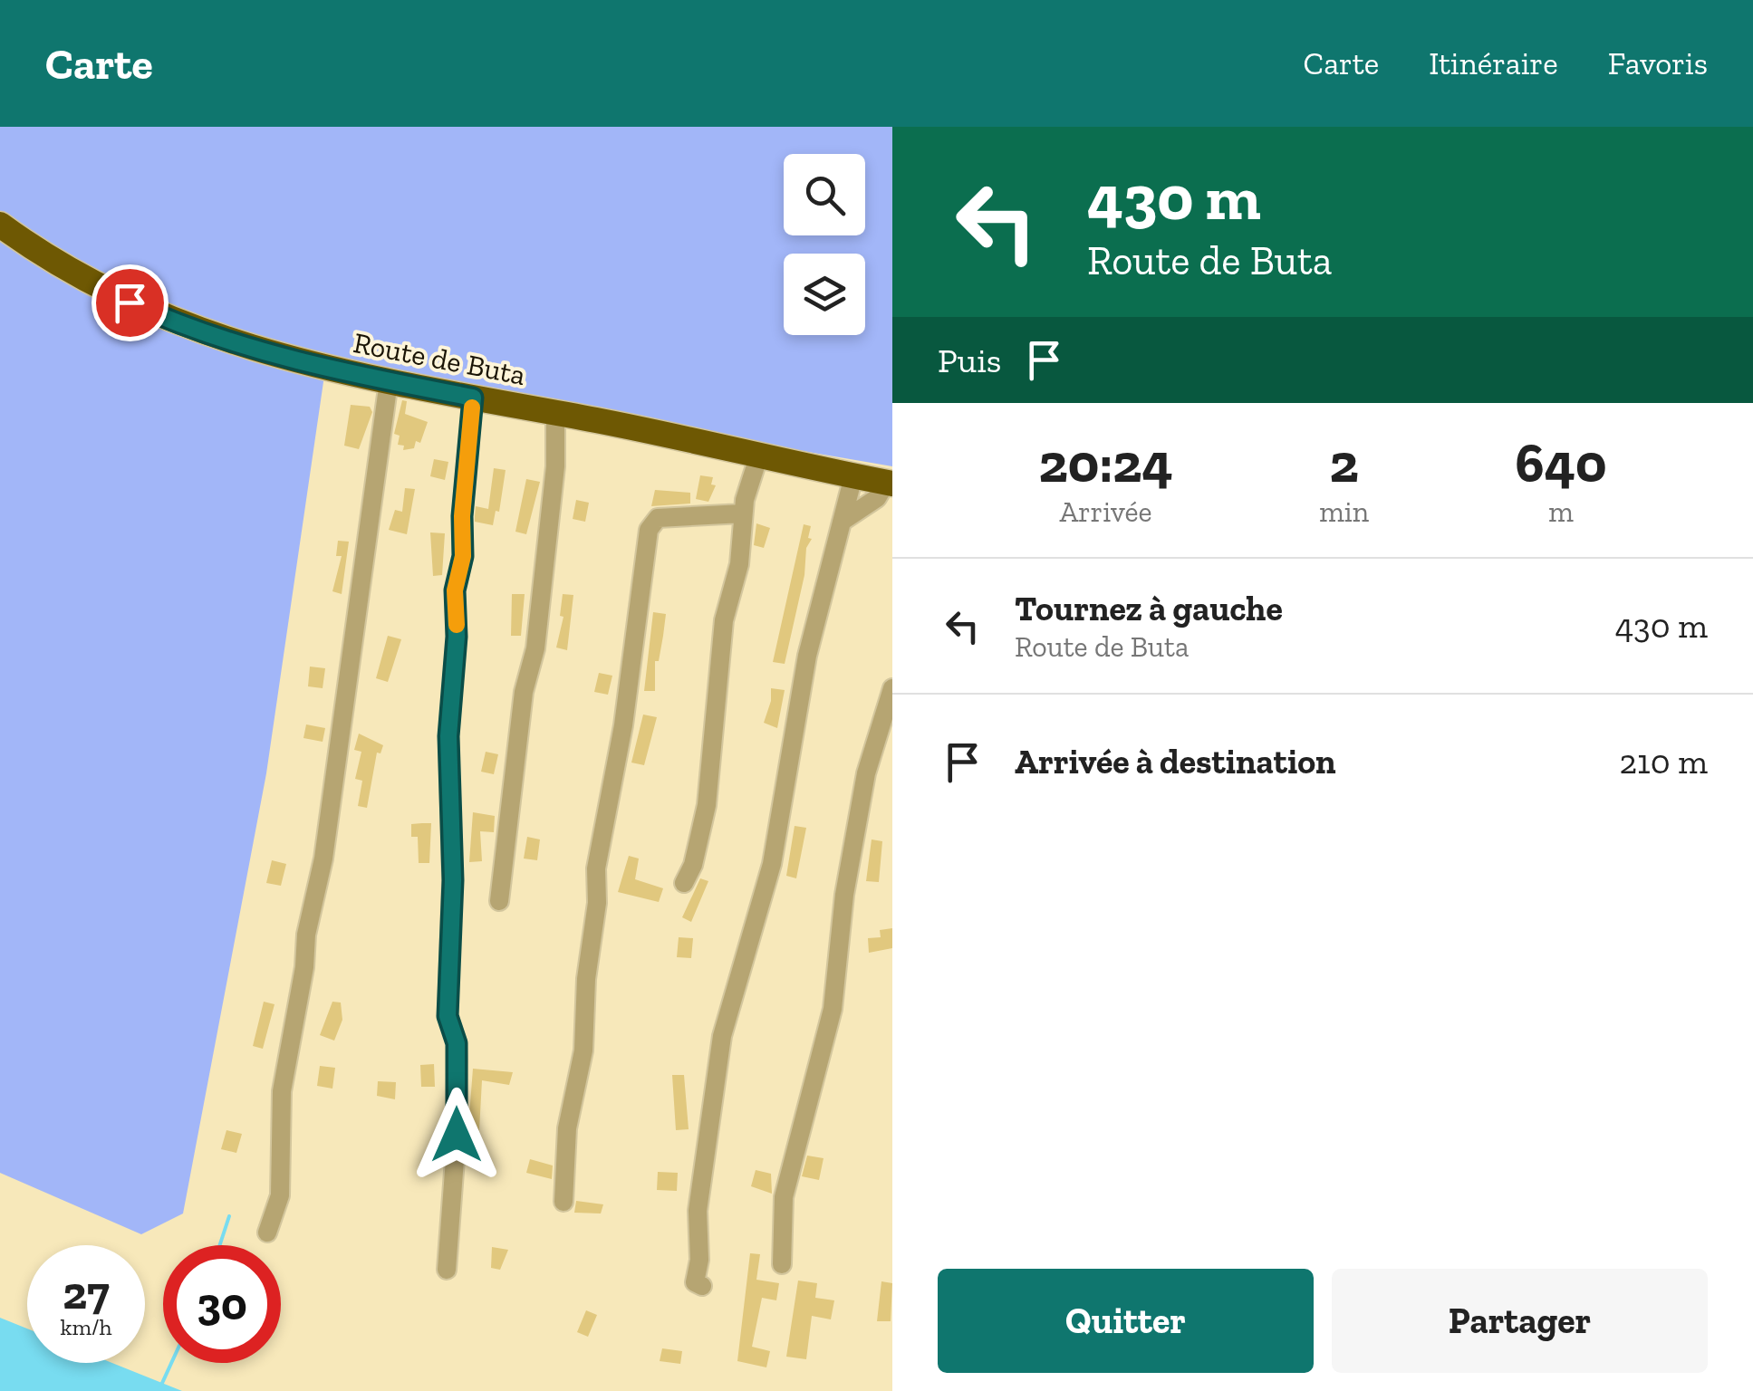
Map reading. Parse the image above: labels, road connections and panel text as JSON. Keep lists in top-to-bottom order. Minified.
{"streets":{"highway":["Route de Buta"]},"page":{"header":"Carte","nav":["Carte","Itinéraire","Favoris"],"turn":["430 m","Route de Buta"],"then":"Puis","eta":["20:24","Arrivée","2","min","640","m"],"list":[{"name":"Tournez à gauche","note":"Route de Buta","value":"430 m"},{"name":"Arrivée à destination","value":"210 m"}],"speed":"27 km/h","limit":"30","buttons":["Quitter","Partager"]}}
